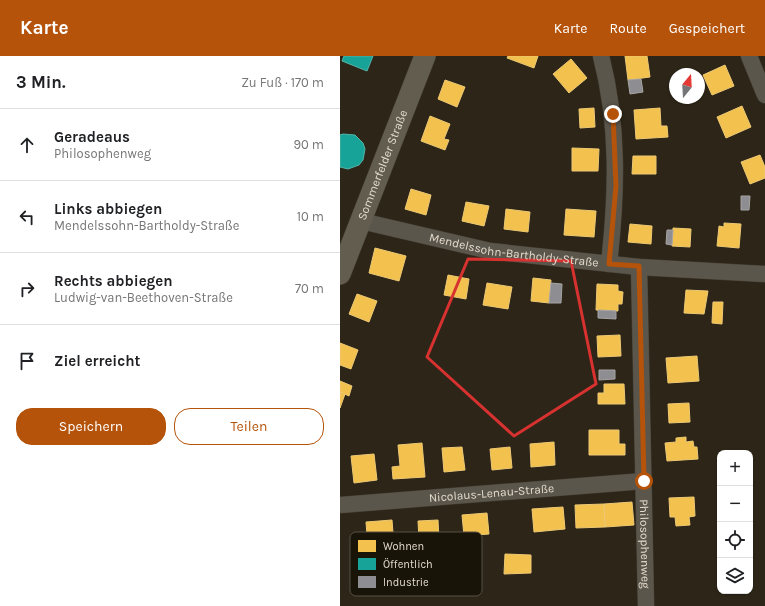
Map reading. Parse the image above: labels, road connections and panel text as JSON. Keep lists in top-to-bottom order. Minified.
{"streets":{"main road":["Sommerfelder Straße"],"street":["Mendelssohn-Bartholdy-Straße","Nicolaus-Lenau-Straße","Philosophenweg"]},"crossings":[["Sommerfelder Straße","Mendelssohn-Bartholdy-Straße"],["Mendelssohn-Bartholdy-Straße","Philosophenweg"],["Nicolaus-Lenau-Straße","Philosophenweg"]],"legend":["Wohnen","Öffentlich","Industrie"],"north":"top","page":{"header":"Karte","nav":["Karte","Route","Gespeichert"],"heading":["3 Min.","Zu Fuß · 170 m"],"list":[["Geradeaus","Philosophenweg","90 m"],["Links abbiegen","Mendelssohn-Bartholdy-Straße","10 m"],["Rechts abbiegen","Ludwig-van-Beethoven-Straße","70 m"],"Ziel erreicht"],"buttons":["Speichern","Teilen"],"map_buttons":["+","−"]}}
